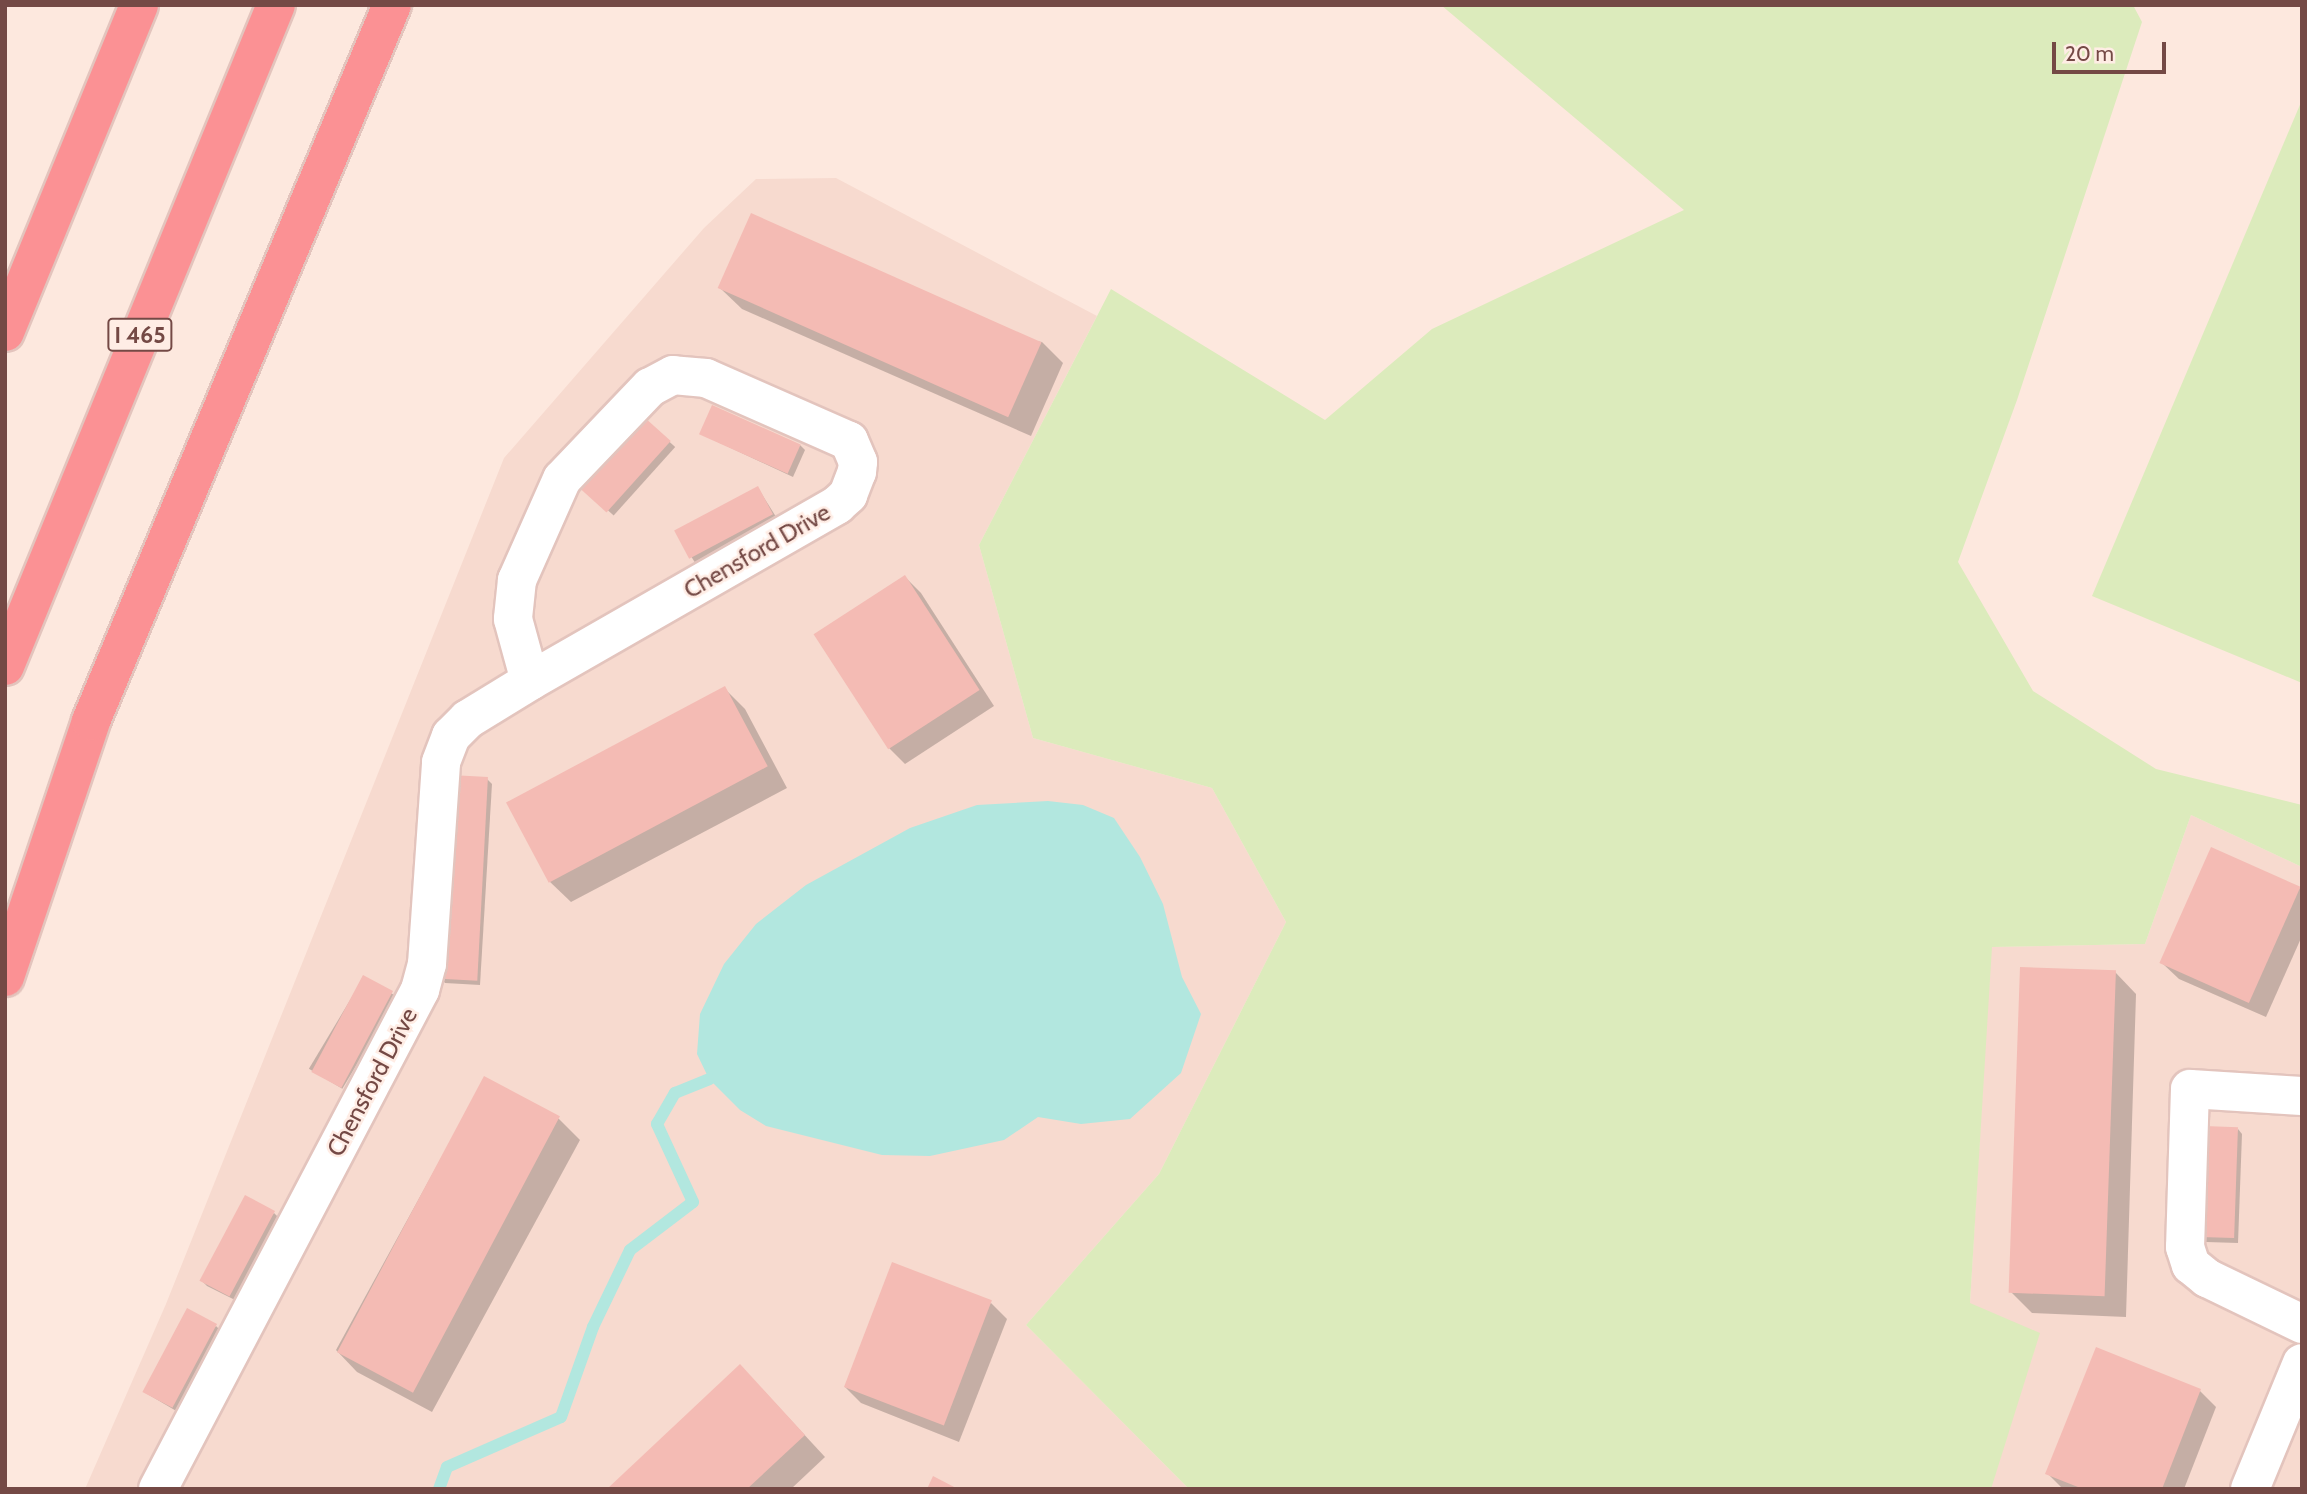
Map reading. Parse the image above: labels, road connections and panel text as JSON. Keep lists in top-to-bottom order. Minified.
{"streets":{"highway":["I 465"],"street":["Chensford Drive"]},"scale_bar":"20 m"}
